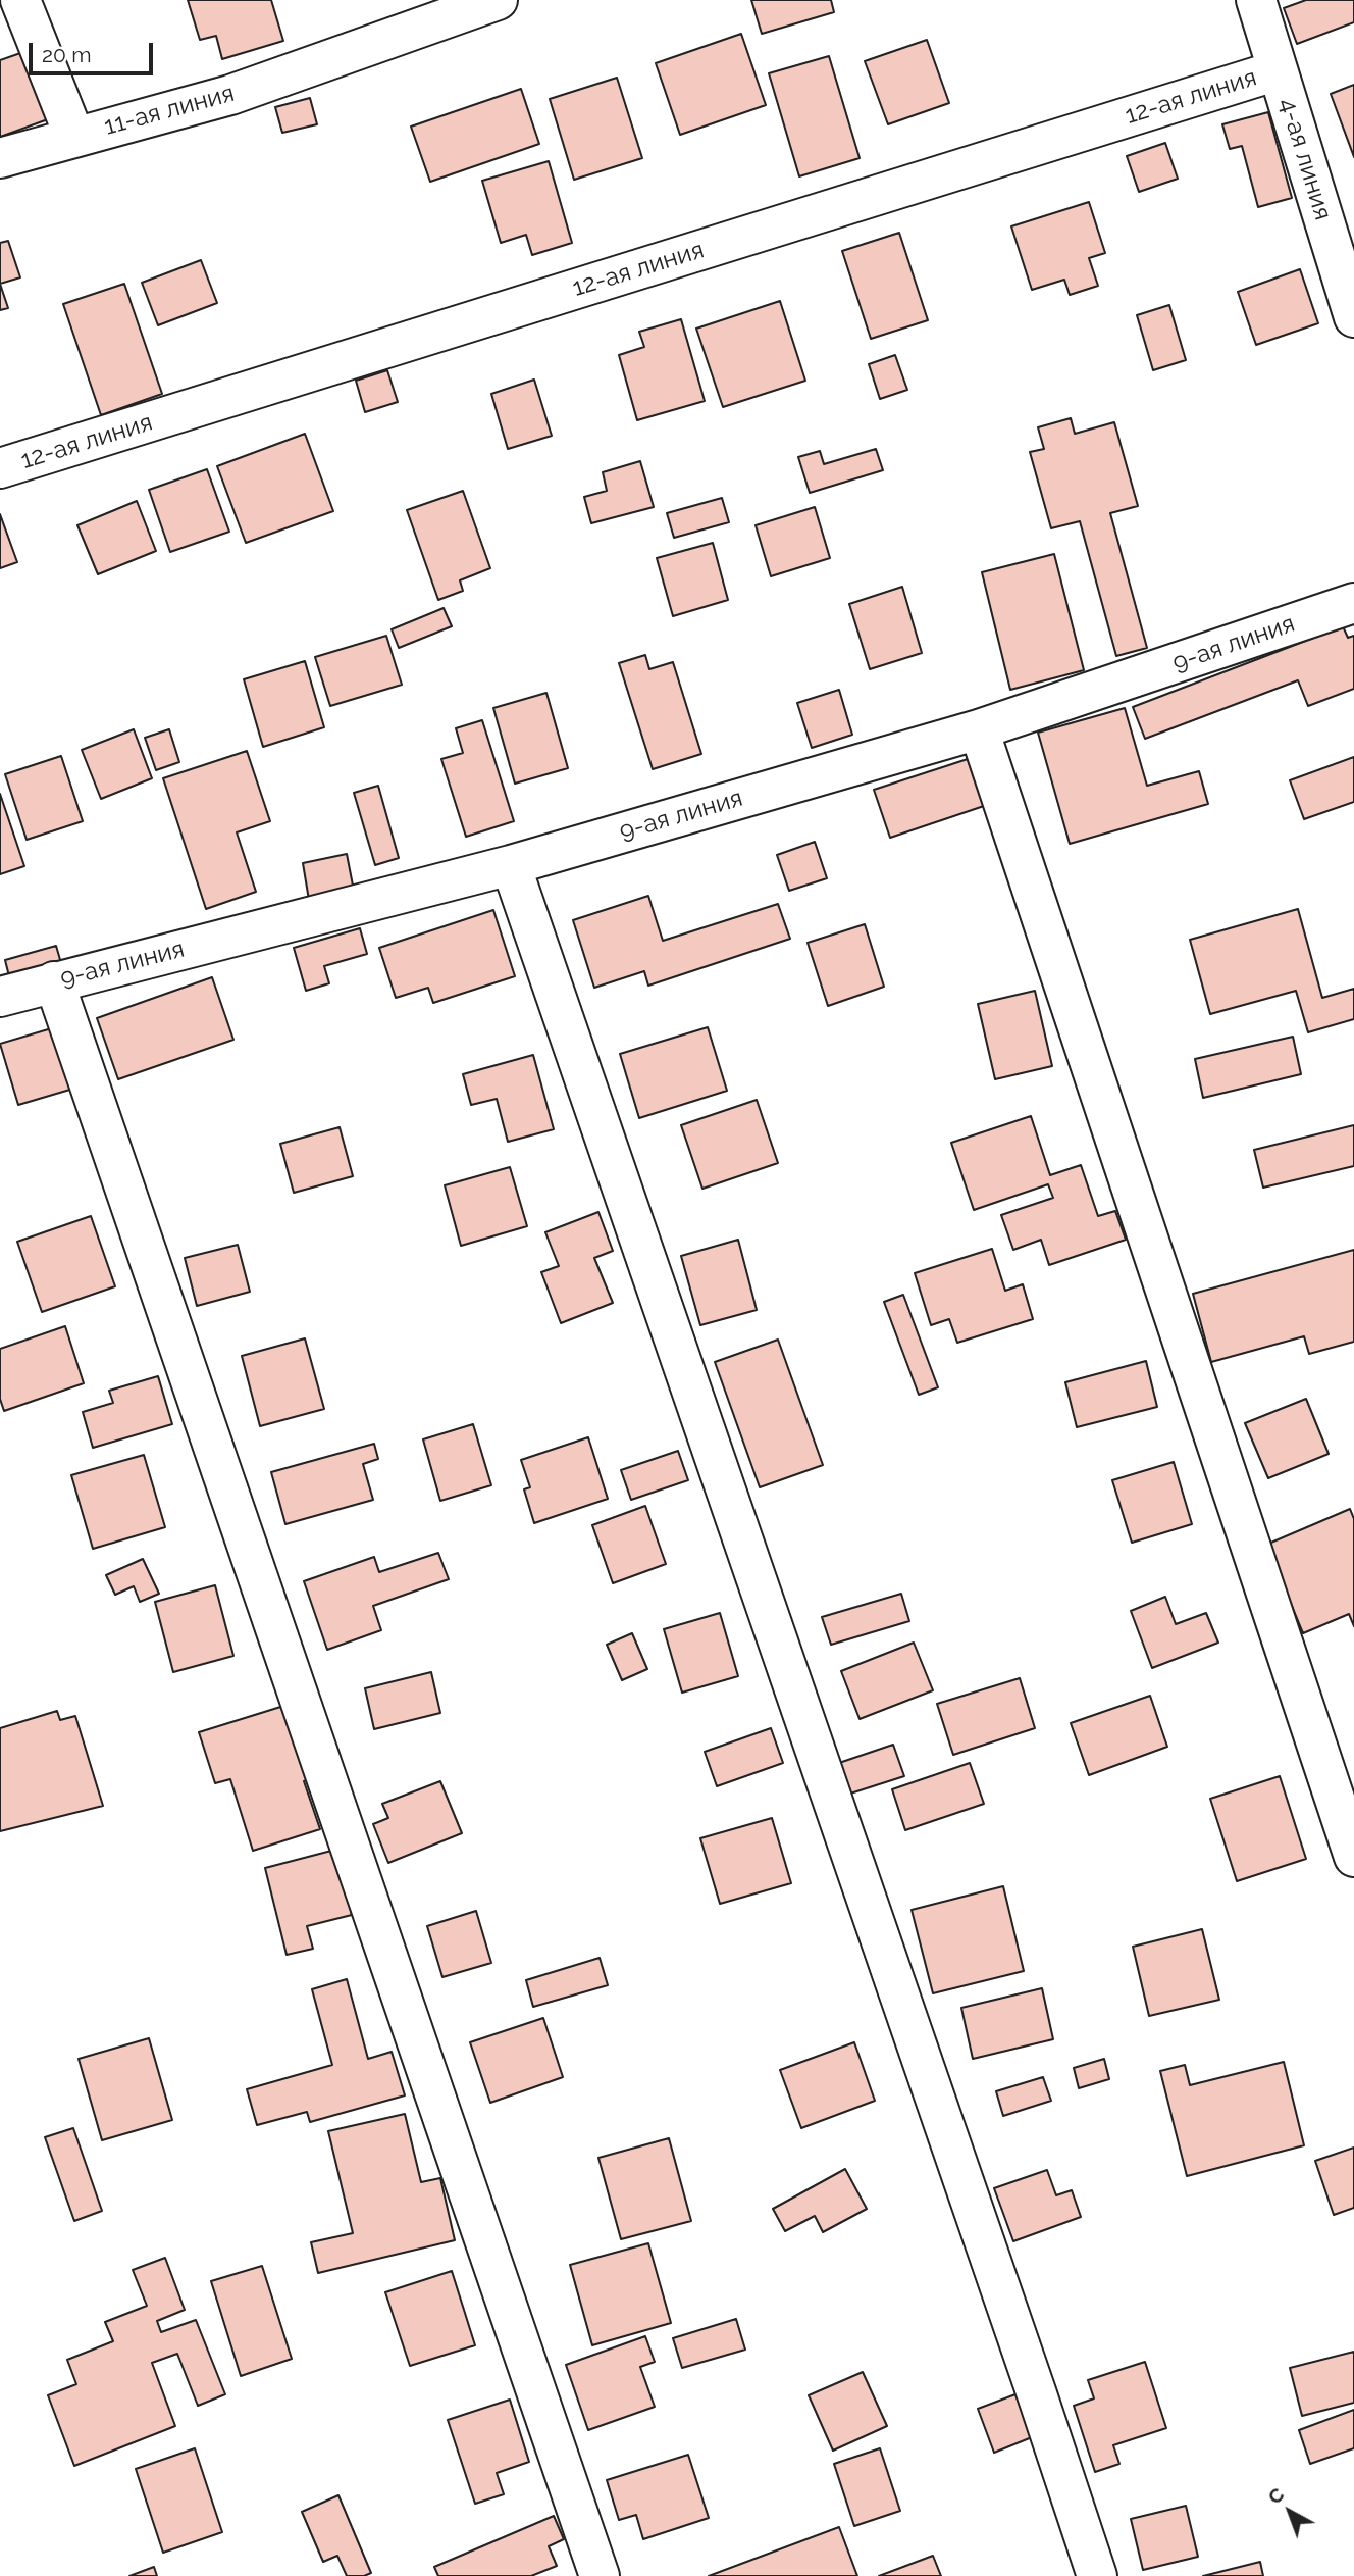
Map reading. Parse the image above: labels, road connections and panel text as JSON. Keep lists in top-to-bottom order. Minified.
{"streets":{"street":["12-ая линия","11-ая линия","4-ая линия","9-ая линия"]},"crossings":[["12-ая линия","4-ая линия"]],"scale_bar":"20 m","north":"top left"}
